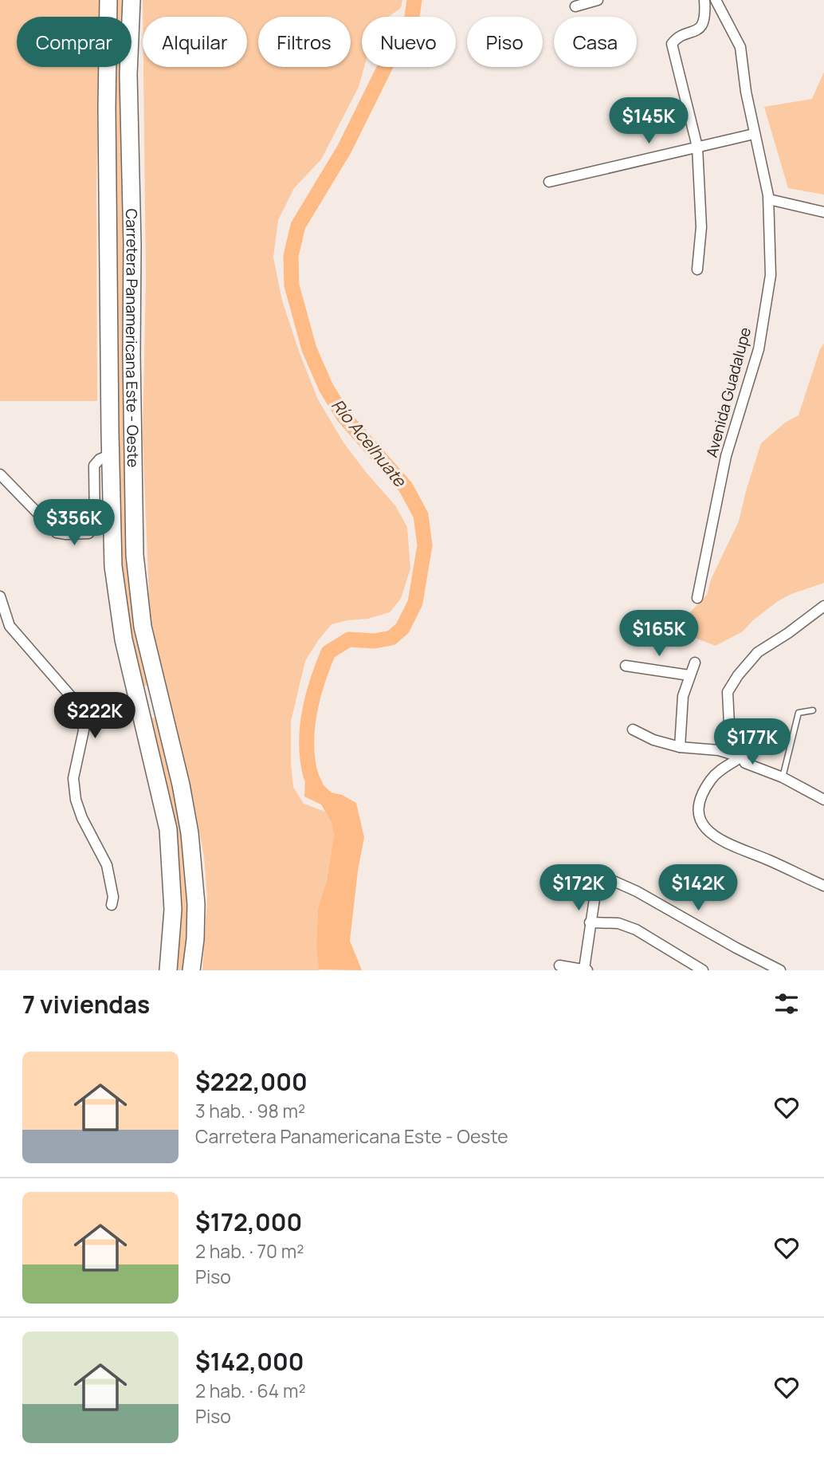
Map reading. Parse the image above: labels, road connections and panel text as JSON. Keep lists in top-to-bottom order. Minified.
{"streets":{"highway":["Carretera Panamericana Este - Oeste"],"street":["Avenida Guadalupe"]},"water":["Río Acelhuate"],"page":{"chip":["Comprar","Alquilar","Filtros","Nuevo","Piso","Casa"],"price":["$145K","$356K","$165K","$222K","$177K","$172K","$142K"],"heading":"7 viviendas","list":[{"name":"$222,000","note":"3 hab. · 98 m² · Carretera Panamericana Este - Oeste"},{"name":"$172,000","note":"2 hab. · 70 m² · Piso"},{"name":"$142,000","note":"2 hab. · 64 m² · Piso"}]}}
